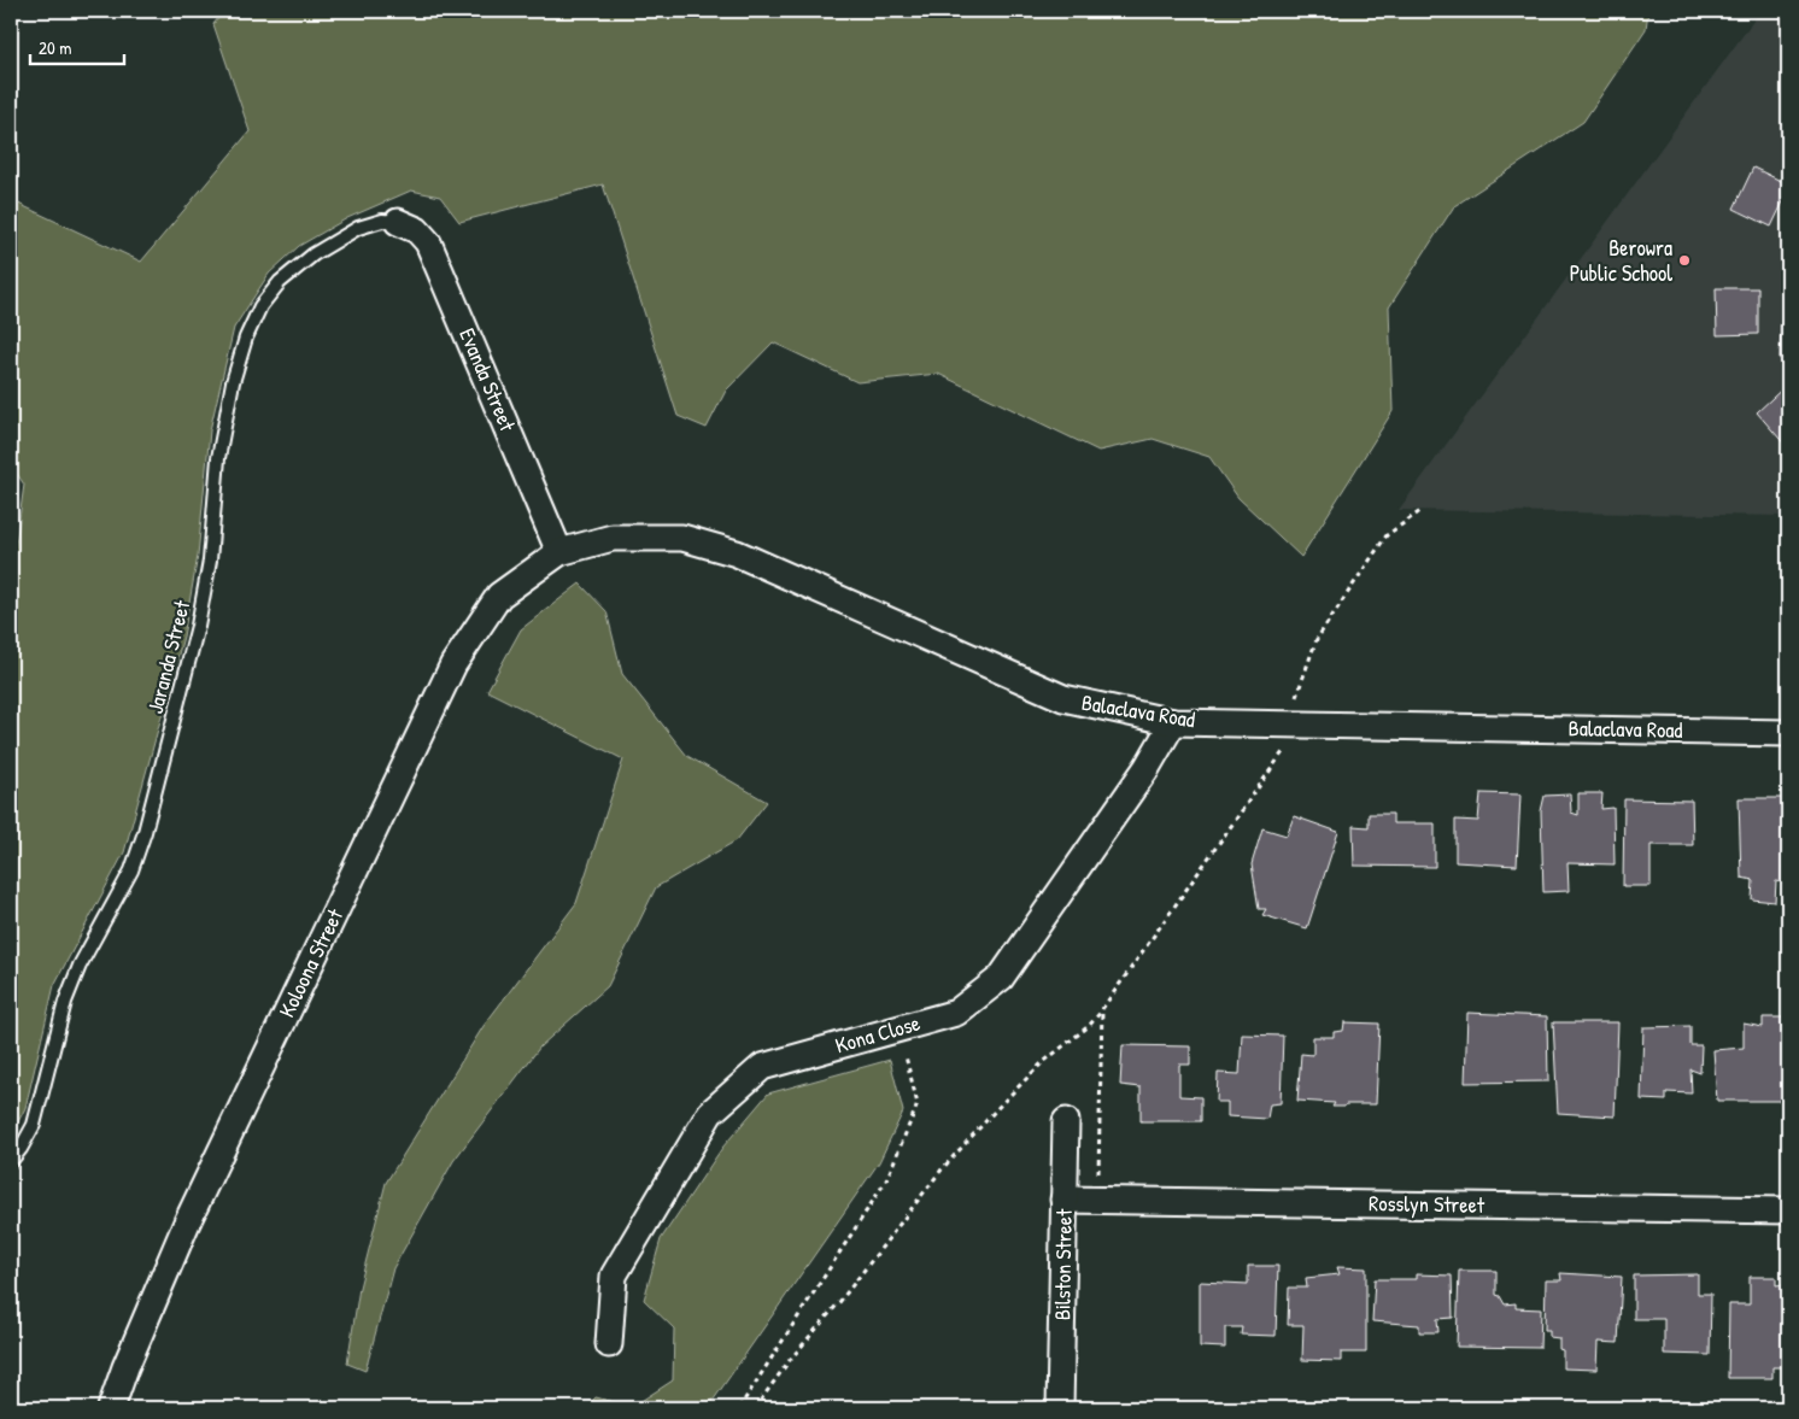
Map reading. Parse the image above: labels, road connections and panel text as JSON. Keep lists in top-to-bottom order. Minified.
{"streets":{"street":["Evanda Street","Balaclava Road","Koloona Street","Kona Close","Rosslyn Street","Bilston Street"],"lane":["Jaranda Street"]},"crossings":[["Evanda Street","Jaranda Street"],["Evanda Street","Balaclava Road"],["Evanda Street","Koloona Street"],["Balaclava Road","Koloona Street"],["Balaclava Road","Kona Close"],["Rosslyn Street","Bilston Street"]],"places":["Berowra Public School"],"scale_bar":"20 m"}
